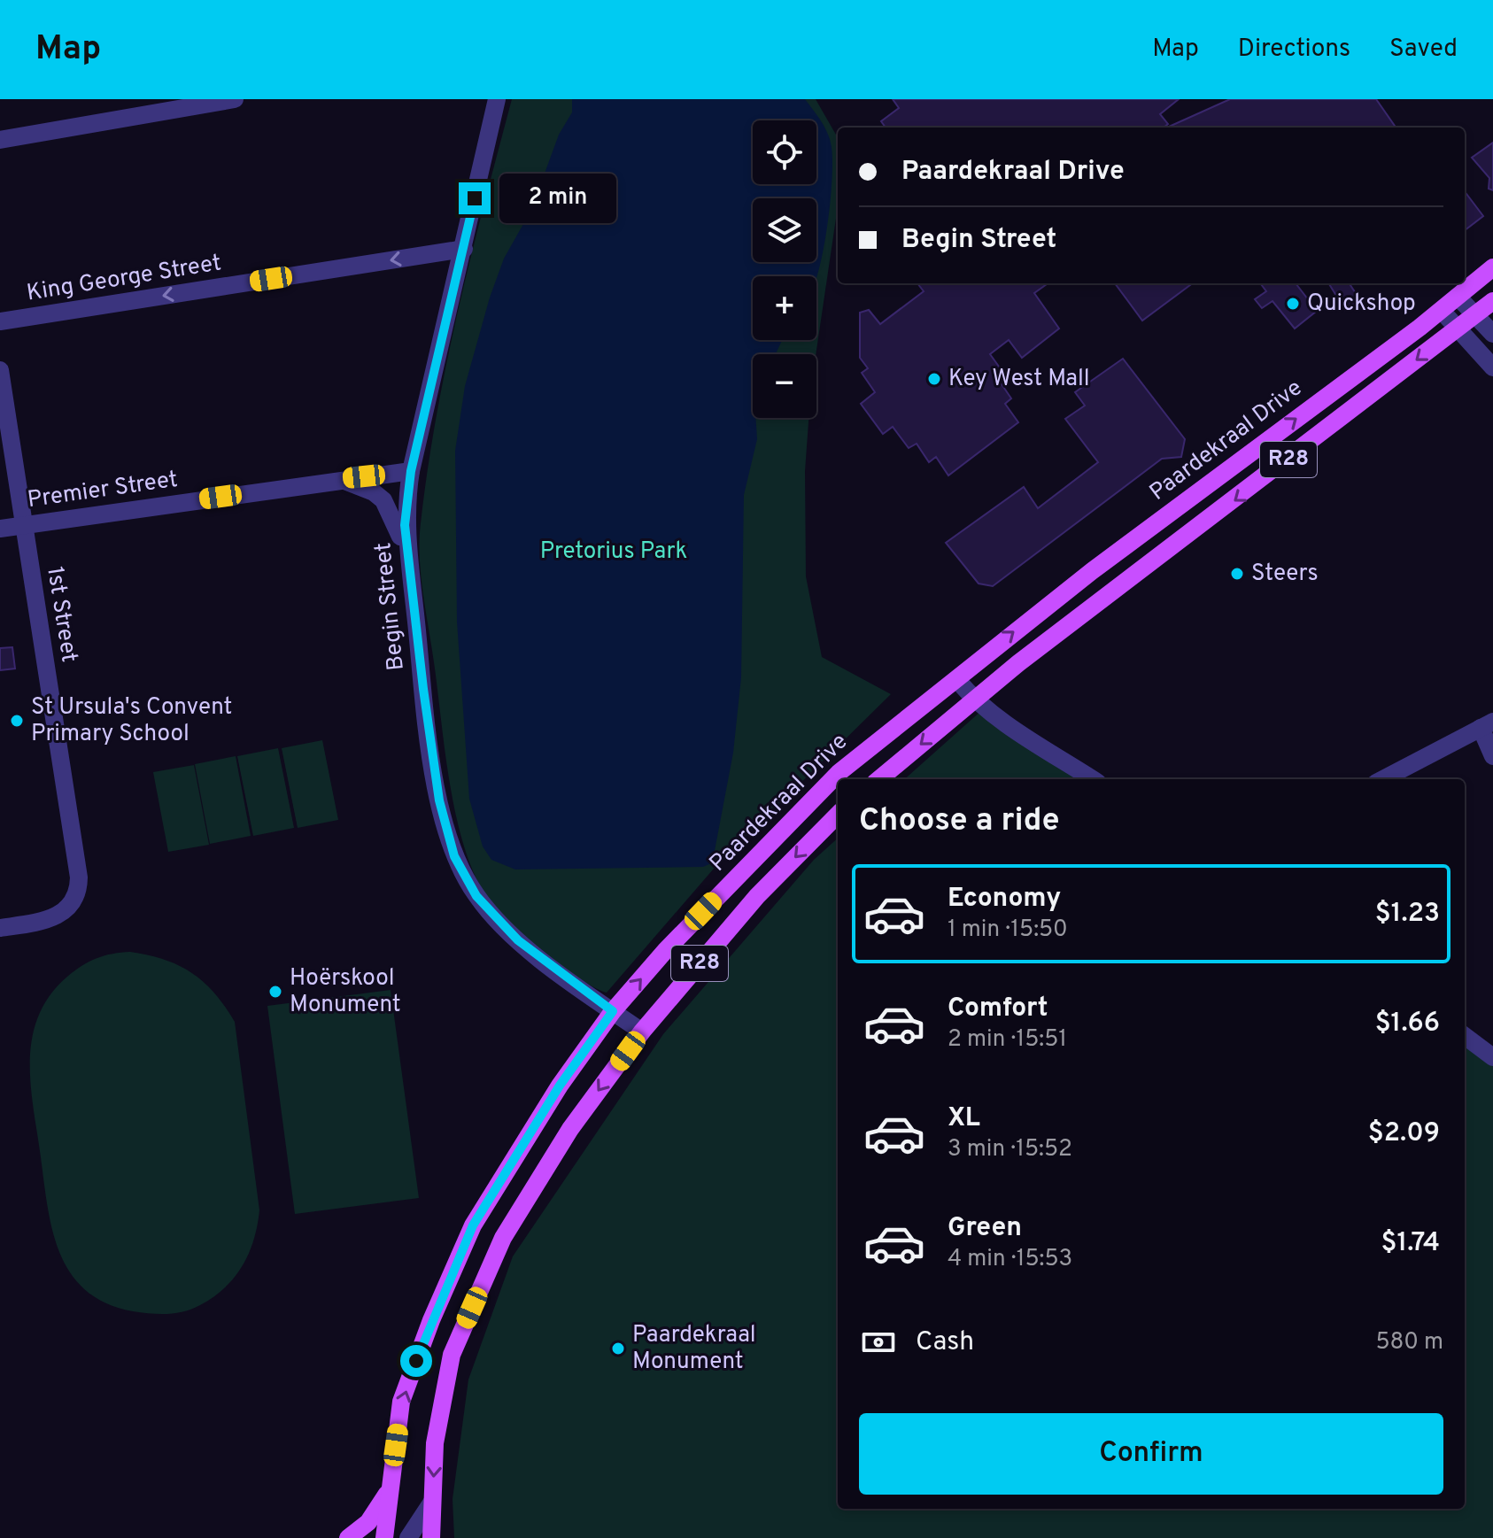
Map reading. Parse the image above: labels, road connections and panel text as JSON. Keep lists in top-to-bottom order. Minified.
{"streets":{"main road":["Paardekraal Drive","R28"],"street":["King George Street","Premier Street","Begin Street","1st Street"]},"crossings":[["King George Street","Begin Street"],["Paardekraal Drive","Begin Street"],["R28","Begin Street"],["Premier Street","Begin Street"],["Premier Street","1st Street"]],"one_way":["King George Street"],"parks":["Pretorius Park"],"places":["Quickshop","Key West Mall","Steers","St Ursula's Convent Primary School","Hoërskool Monument","Paardekraal Monument"],"page":{"header":"Map","nav":["Map","Directions","Saved"],"map_buttons":["+","−"],"banner":["Paardekraal Drive","Begin Street"],"bubble":"2 min","heading":"Choose a ride","list":[{"name":"Economy","note":"1 min · 15:50","value":"$1.23"},{"name":"Comfort","note":"2 min · 15:51","value":"$1.66"},{"name":"XL","note":"3 min · 15:52","value":"$2.09"},{"name":"Green","note":"4 min · 15:53","value":"$1.74"}],"pay":["Cash","580 m"],"buttons":"Confirm"}}
